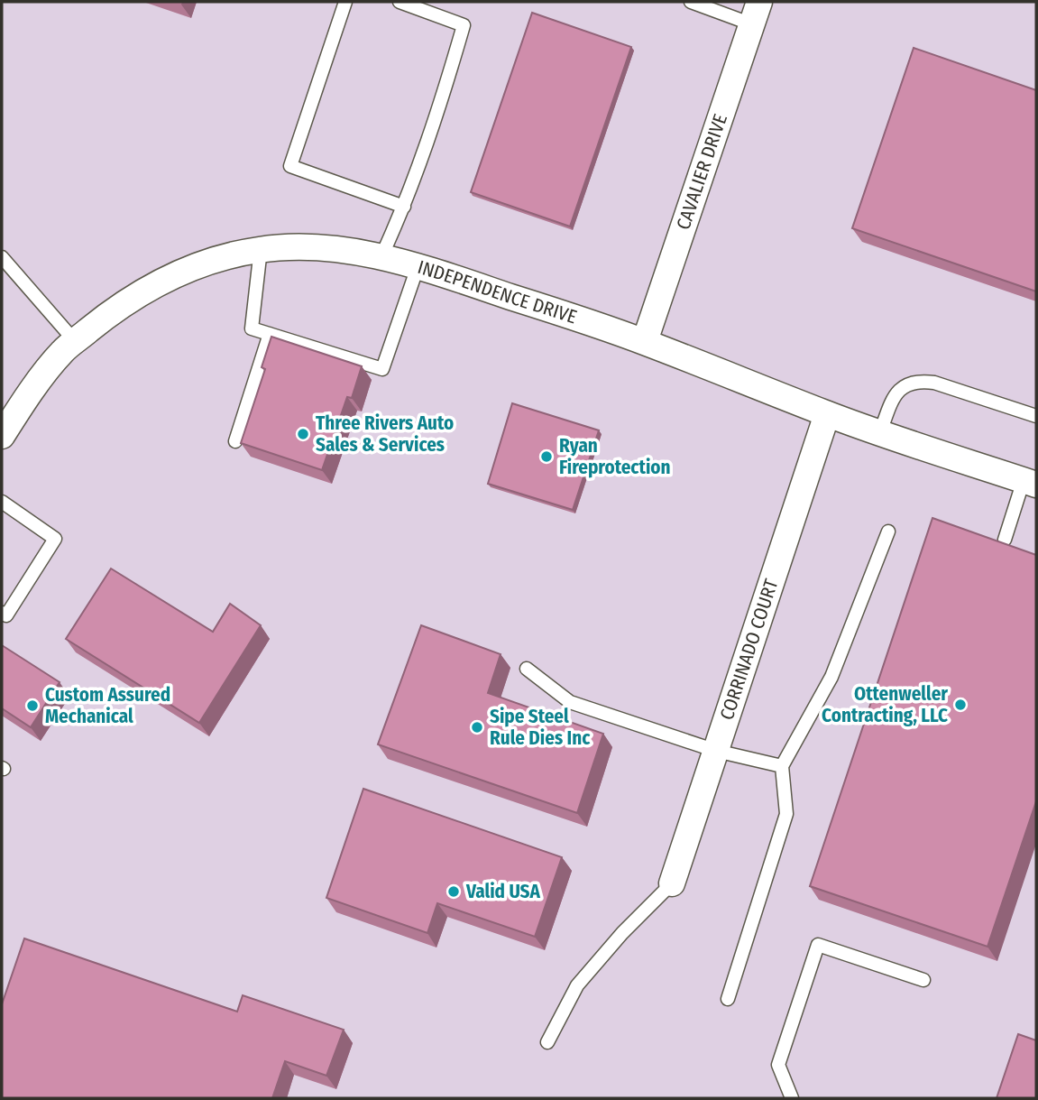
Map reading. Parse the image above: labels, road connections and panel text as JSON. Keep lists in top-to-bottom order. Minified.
{"streets":{"street":["CAVALIER DRIVE","INDEPENDENCE DRIVE","CORRINADO COURT"]},"crossings":[["CAVALIER DRIVE","INDEPENDENCE DRIVE"],["INDEPENDENCE DRIVE","CORRINADO COURT"]],"places":["Three Rivers Auto Sales & Services","Ryan Fireprotection","Ottenweller Contracting, LLC","Custom Assured Mechanical","Sipe Steel Rule Dies Inc","Valid USA"]}
